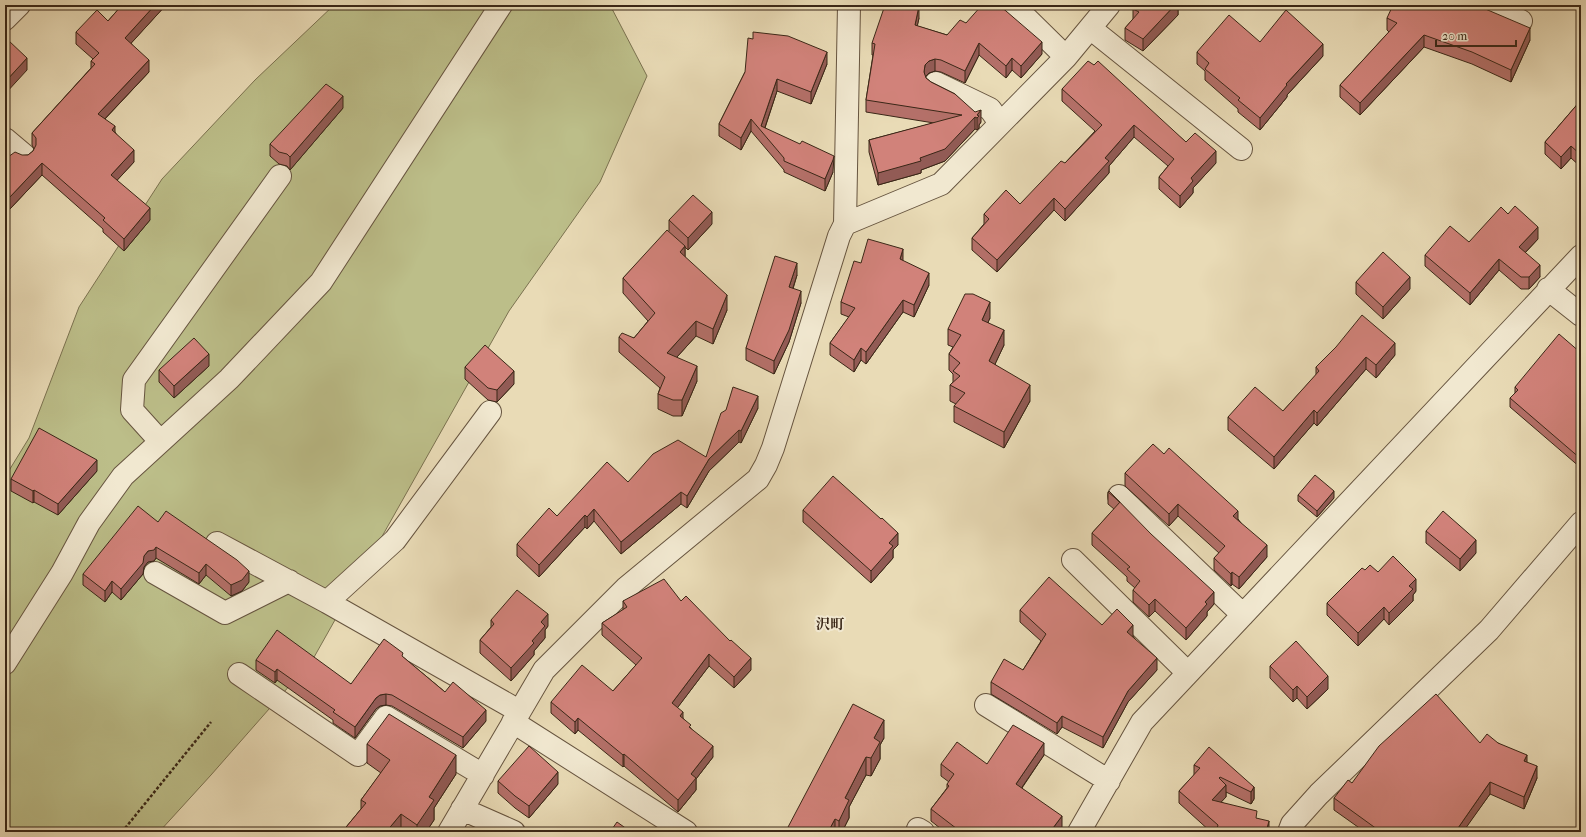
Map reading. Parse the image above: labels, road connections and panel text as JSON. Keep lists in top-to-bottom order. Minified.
{"districts":["沢町"],"scale_bar":"20 m"}
